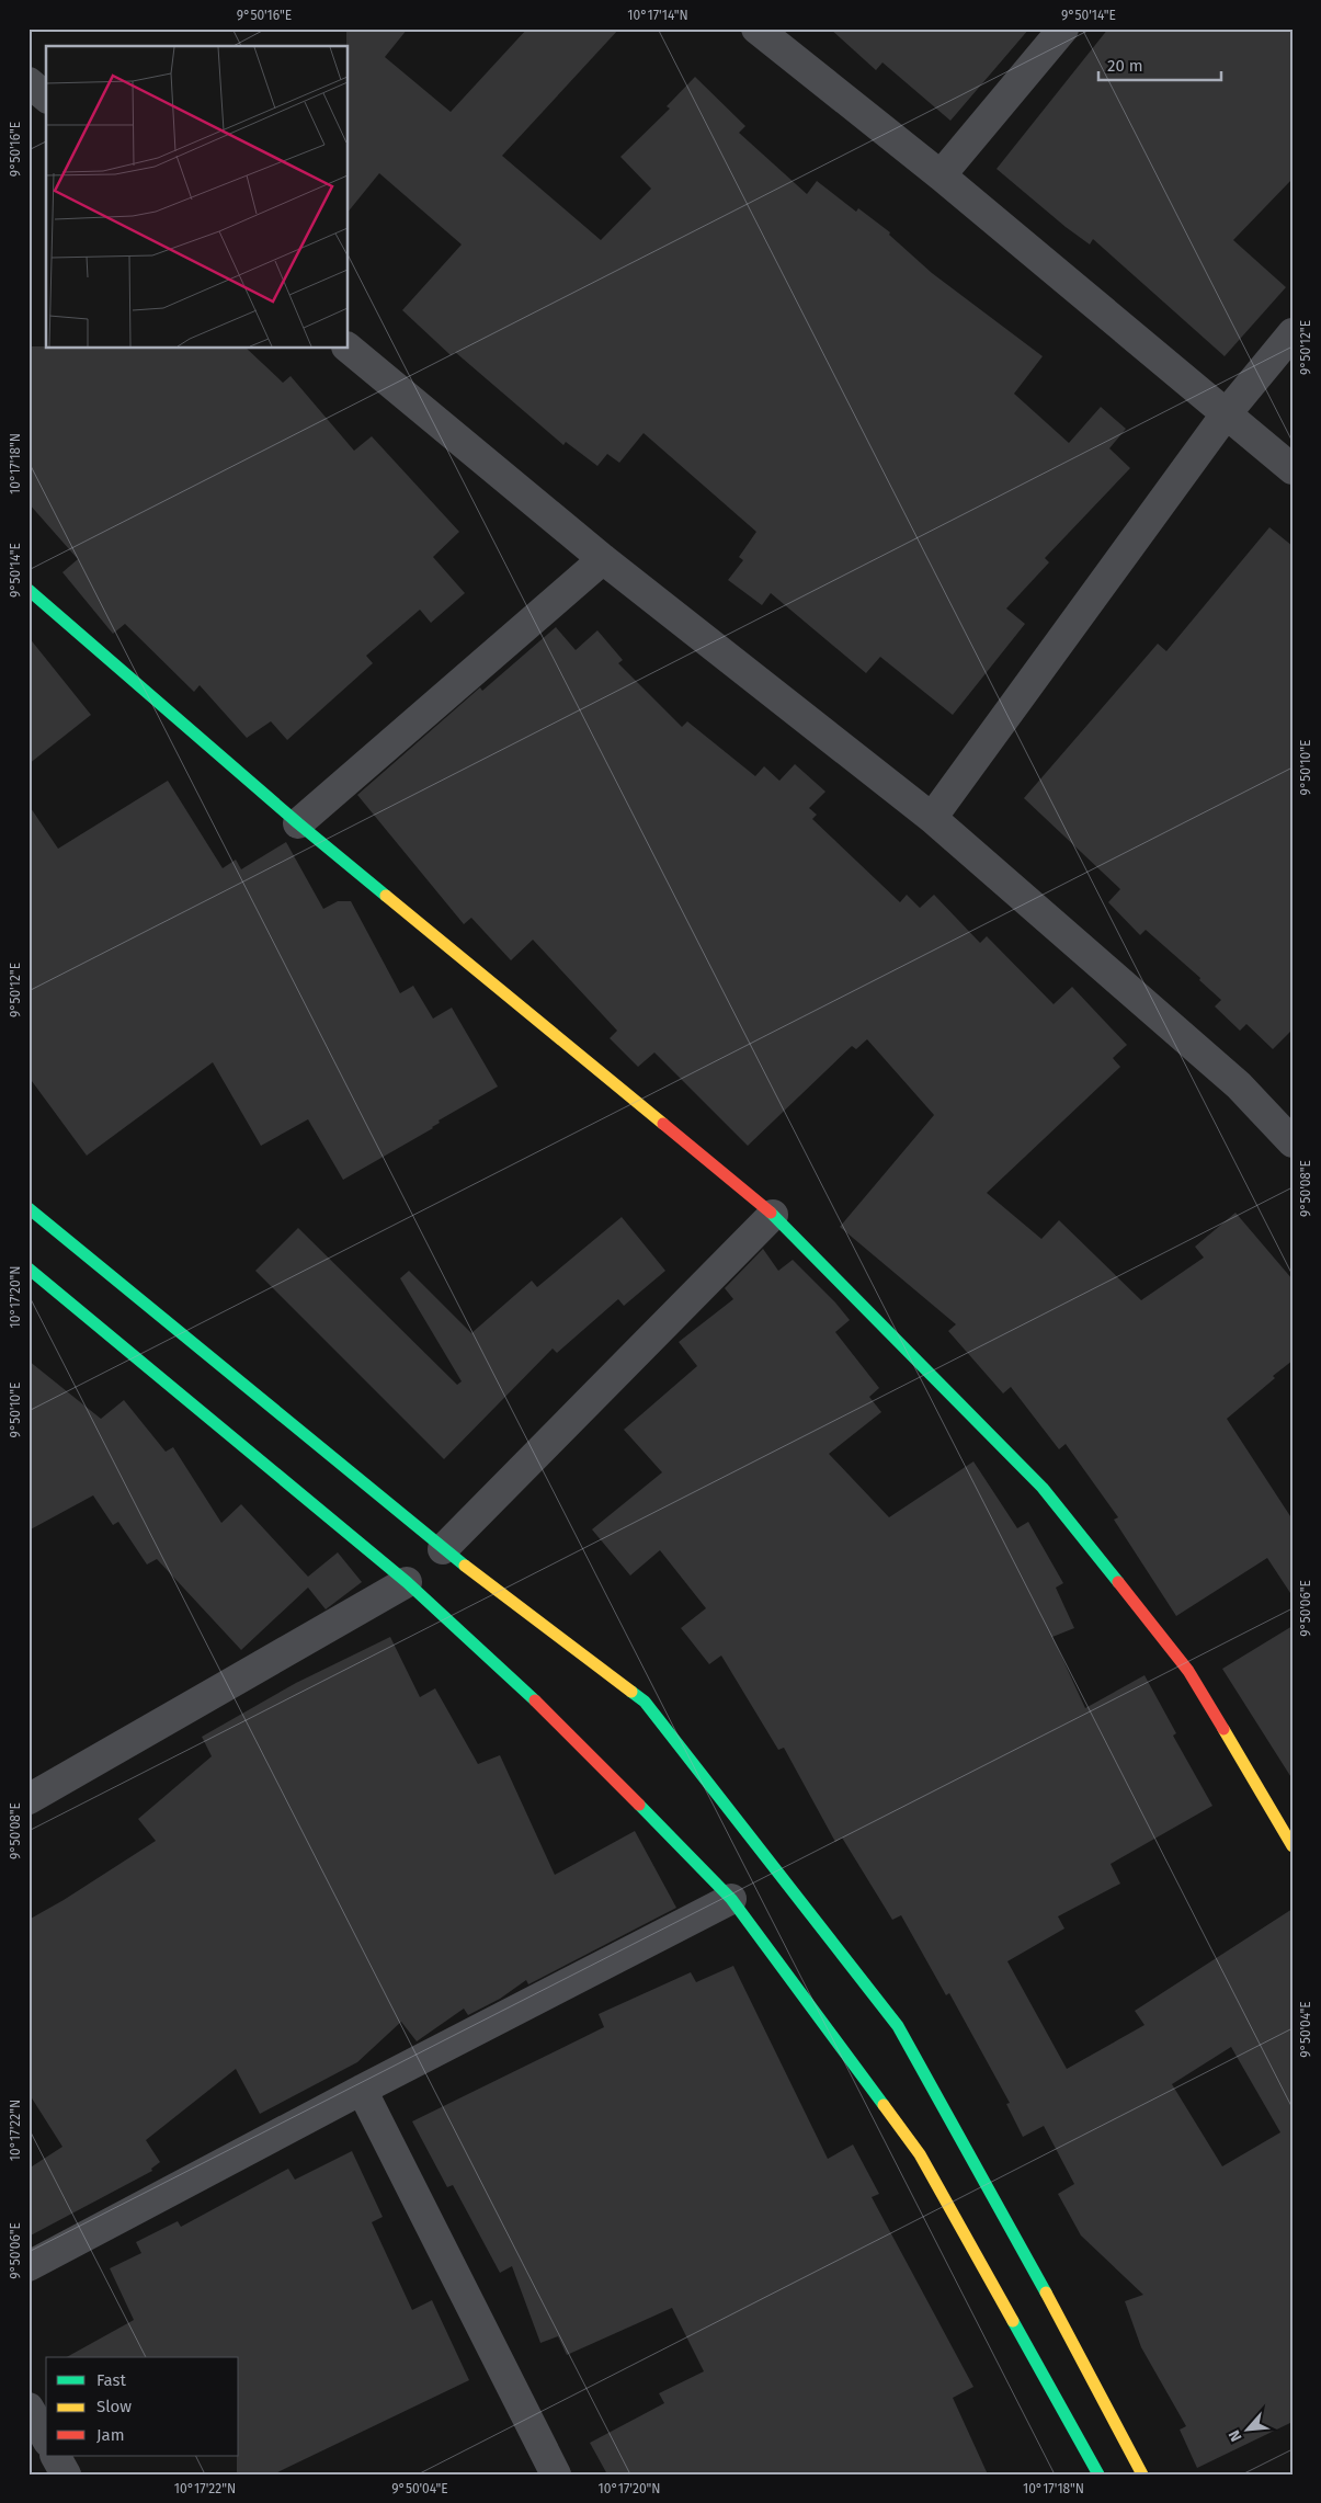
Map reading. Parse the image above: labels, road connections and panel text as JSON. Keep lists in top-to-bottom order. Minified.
{"legend":["Fast","Slow","Jam"],"scale_bar":"20 m","north":"bottom left","coordinates":["9°50'16\"E","10°17'14\"N","9°50'14\"E","9°50'12\"E","10°17'18\"N","9°50'10\"E","9°50'08\"E","10°17'20\"N","9°50'06\"E","9°50'04\"E","10°17'22\"N"]}
